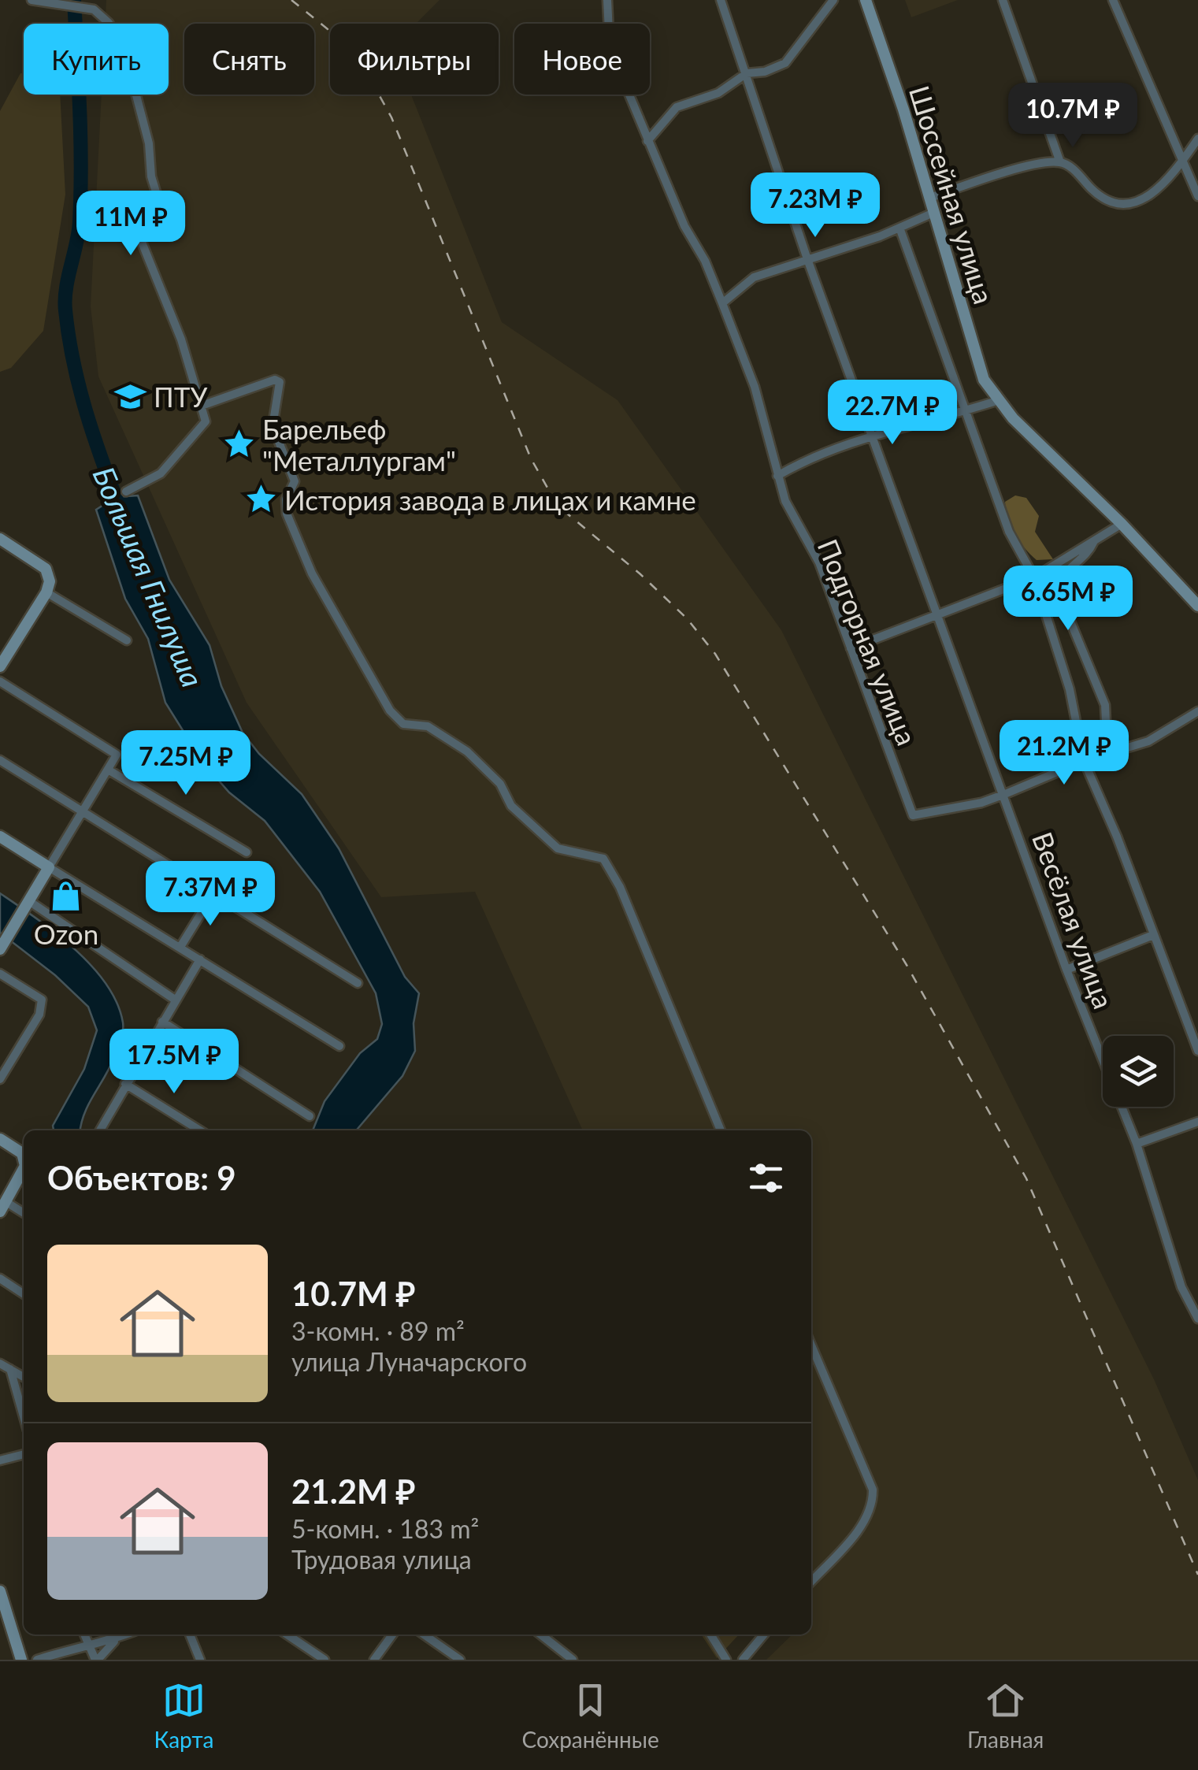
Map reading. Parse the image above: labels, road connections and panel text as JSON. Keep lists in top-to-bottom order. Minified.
{"streets":{"main road":["Шоссейная улица"],"street":["Подгорная улица","Весёлая улица"]},"crossings":[["Подгорная улица","Весёлая улица"]],"water":["Большая Гнилуша"],"places":{"school or university":["ПТУ"],"place":["Барельеф \"Металлургам\"","История завода в лицах и камне"],"shop":["Ozon"]},"page":{"chip":["Купить","Снять","Фильтры","Новое"],"price":["10.7M ₽","7.23M ₽","11M ₽","22.7M ₽","6.65M ₽","21.2M ₽","7.25M ₽","7.37M ₽","17.5M ₽"],"heading":"Объектов: 9","list":[{"name":"10.7M ₽","note":"3-комн. · 89 m² · улица Луначарского"},{"name":"21.2M ₽","note":"5-комн. · 183 m² · Трудовая улица"}],"tabs":["Карта","Сохранённые","Главная"]}}
